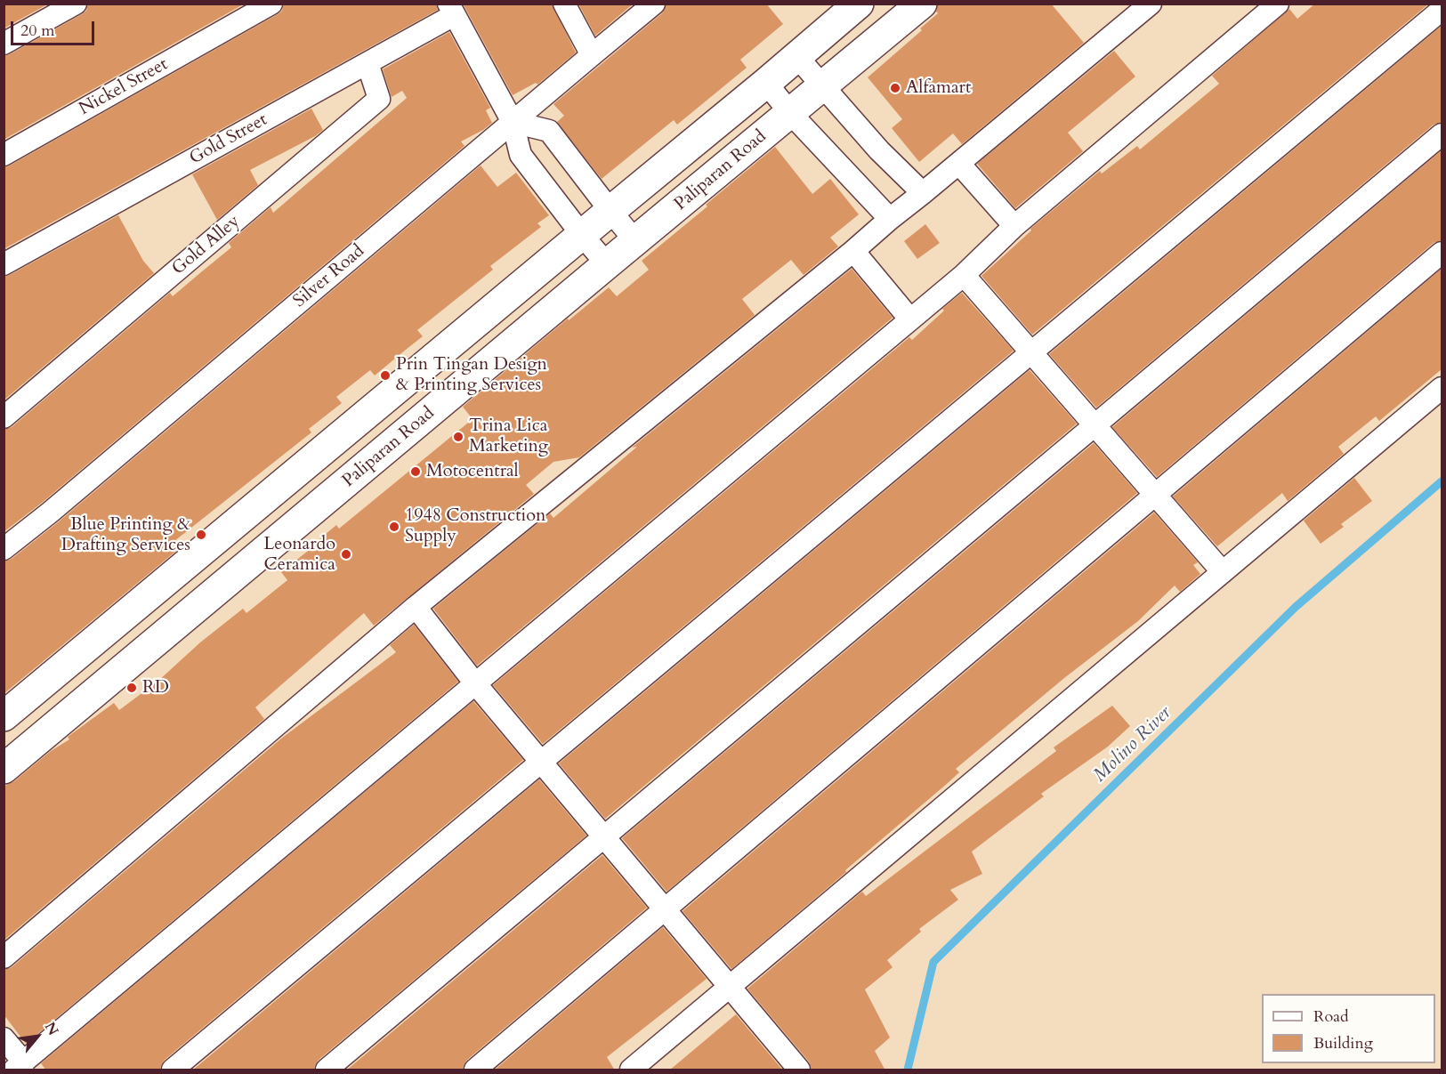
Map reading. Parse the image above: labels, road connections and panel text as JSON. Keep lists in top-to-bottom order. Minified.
{"streets":{"main road":["Paliparan Road"],"street":["Nickel Street","Gold Street","Gold Alley","Silver Road"]},"crossings":[["Gold Street","Gold Alley"]],"water":["Molino River"],"places":["Alfamart","Prin Tingan Design & Printing Services","Trina Lica Marketing","Motocentral","1948 Construction Supply","Blue Printing & Drafting Services","Leonardo Ceramica","RD"],"legend":["Road","Building"],"scale_bar":"20 m","north":"top right"}
